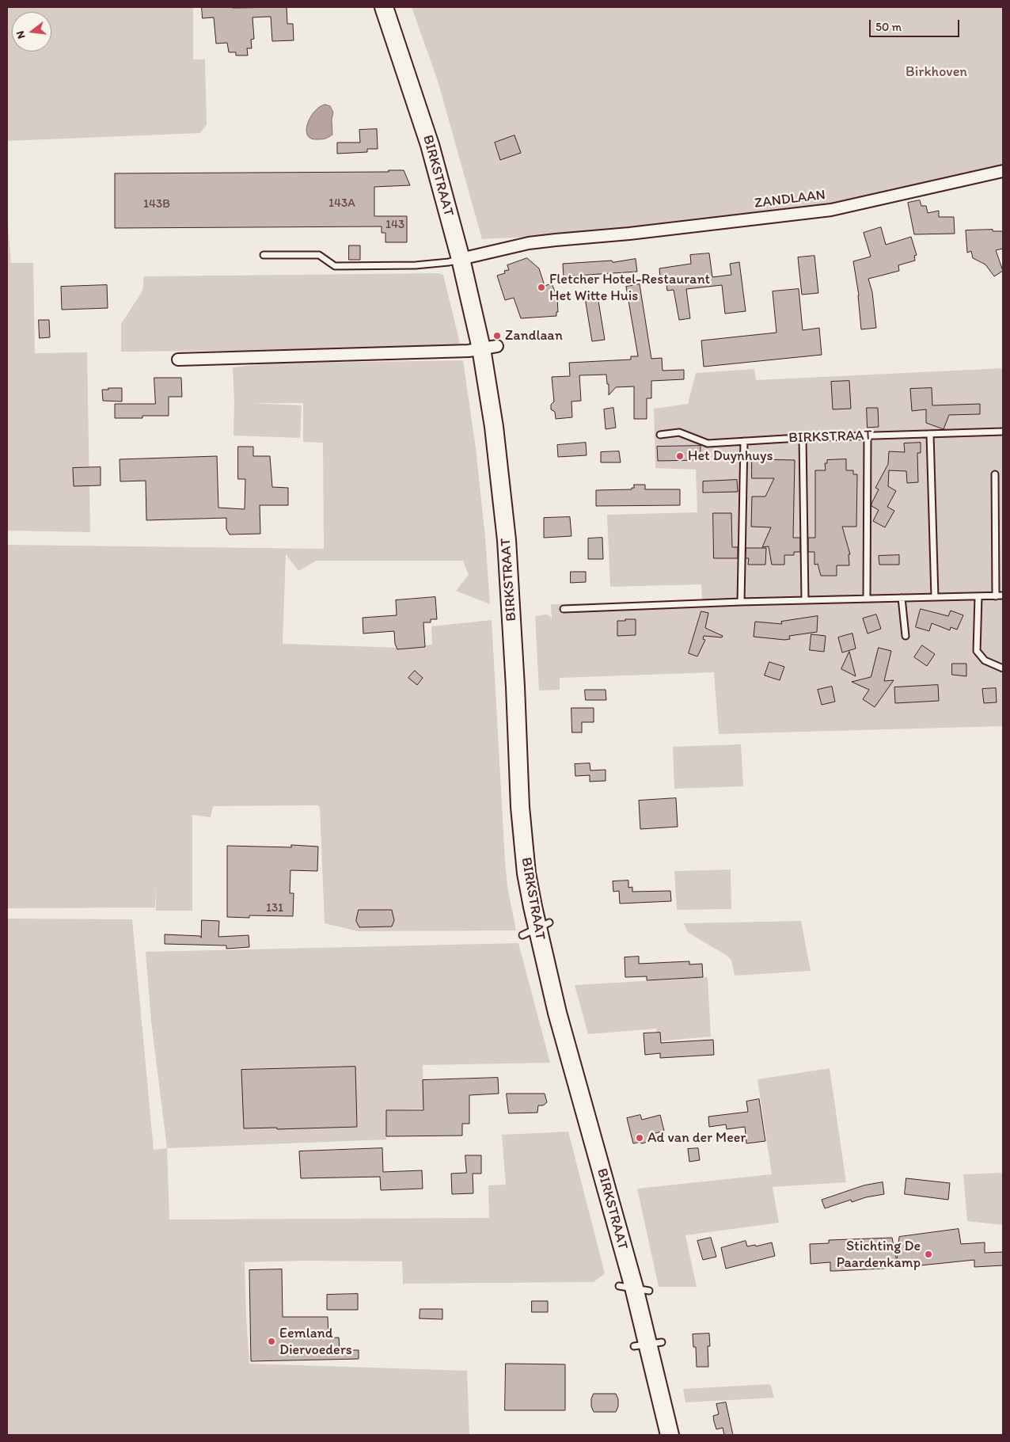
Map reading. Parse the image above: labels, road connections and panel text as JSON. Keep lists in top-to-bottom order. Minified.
{"streets":{"main road":["BIRKSTRAAT"],"street":["ZANDLAAN"]},"crossings":[["BIRKSTRAAT","ZANDLAAN"]],"parks":["Birkhoven"],"places":["Fletcher Hotel-Restaurant Het Witte Huis","Zandlaan","Het Duynhuys","Ad van der Meer","Stichting De Paardenkamp","Eemland Diervoeders"],"house_numbers":["143A","143B","143","131"],"scale_bar":"50 m","north":"left"}
